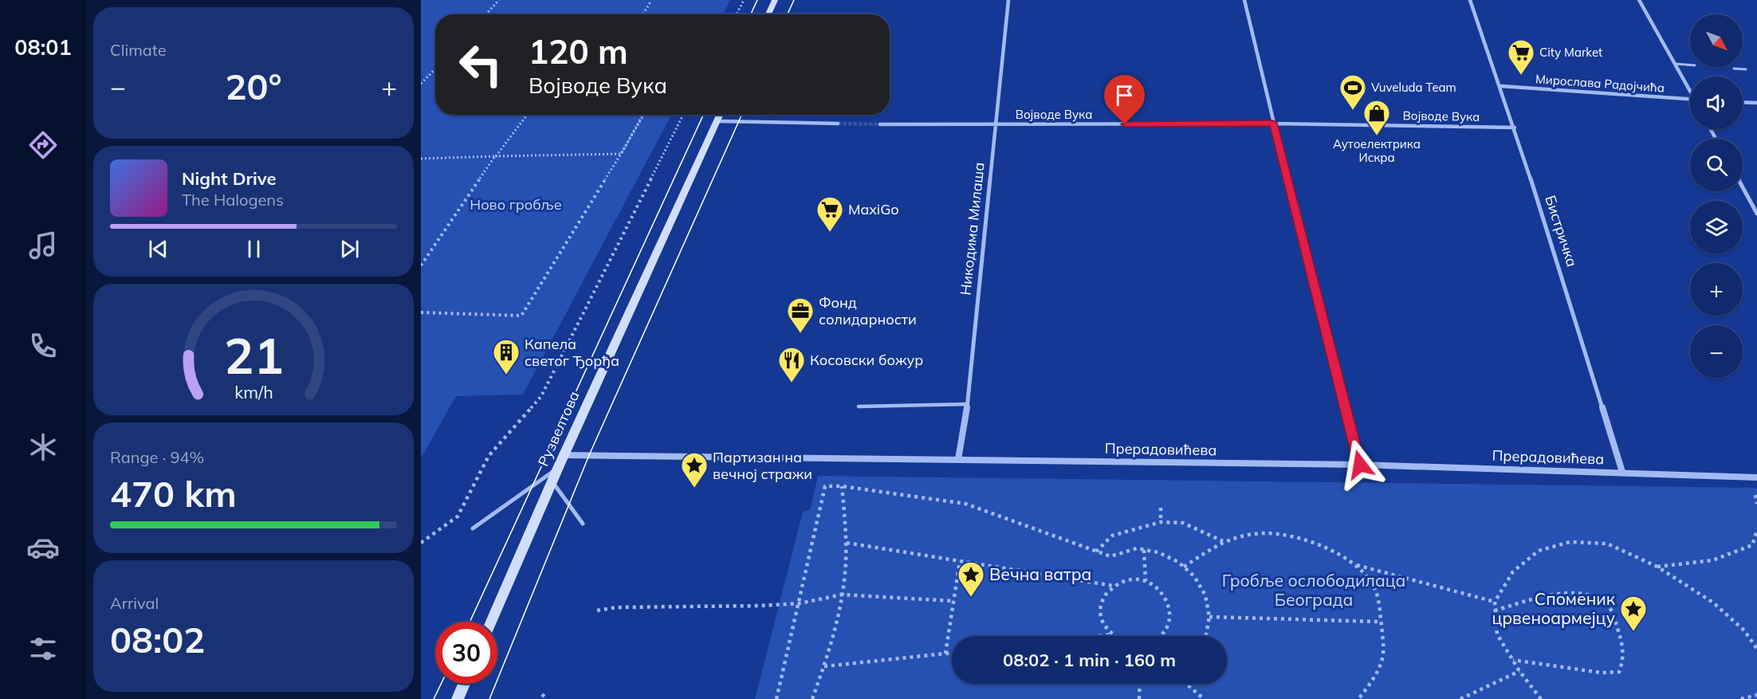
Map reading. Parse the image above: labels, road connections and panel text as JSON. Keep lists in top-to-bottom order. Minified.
{"streets":{"main road":["Рузвелтова"],"street":["Мирослава Радојчића","Војводе Вука","Никодима Милаша","Бистричка","Прерадовићева"]},"crossings":[["Мирослава Радојчића","Бистричка"],["Војводе Вука","Никодима Милаша"],["Војводе Вука","Бистричка"],["Никодима Милаша","Прерадовићева"],["Бистричка","Прерадовићева"],["Рузвелтова","Прерадовићева"]],"parks":["Ново гробље","Гробље ослободилаца Београда"],"places":{"supermarket":["City Market","MaxiGo"],"sports":["Vuveluda Team"],"shop":["Аутоелектрика Искра"],"office":["Фонд солидарности"],"building":["Капела светог Ђорђа"],"restaurant":["Косовски божур"],"place":["Партизан на вечној стражи","Вечна ватра","Споменик црвеноармејцу"]},"north":"bottom right","page":{"tabs":"08:01","tile":["Climate",["Range · 94%","470 km"],["Arrival","08:02"]],"map_buttons":["+","−"],"turn":["120 m","Војводе Вука"],"heat":["−","20°","+"],"song":["Night Drive","The Halogens"],"limit":"30","trip":"08:02 · 1 min · 160 m","gauge":["21","km/h"]}}
